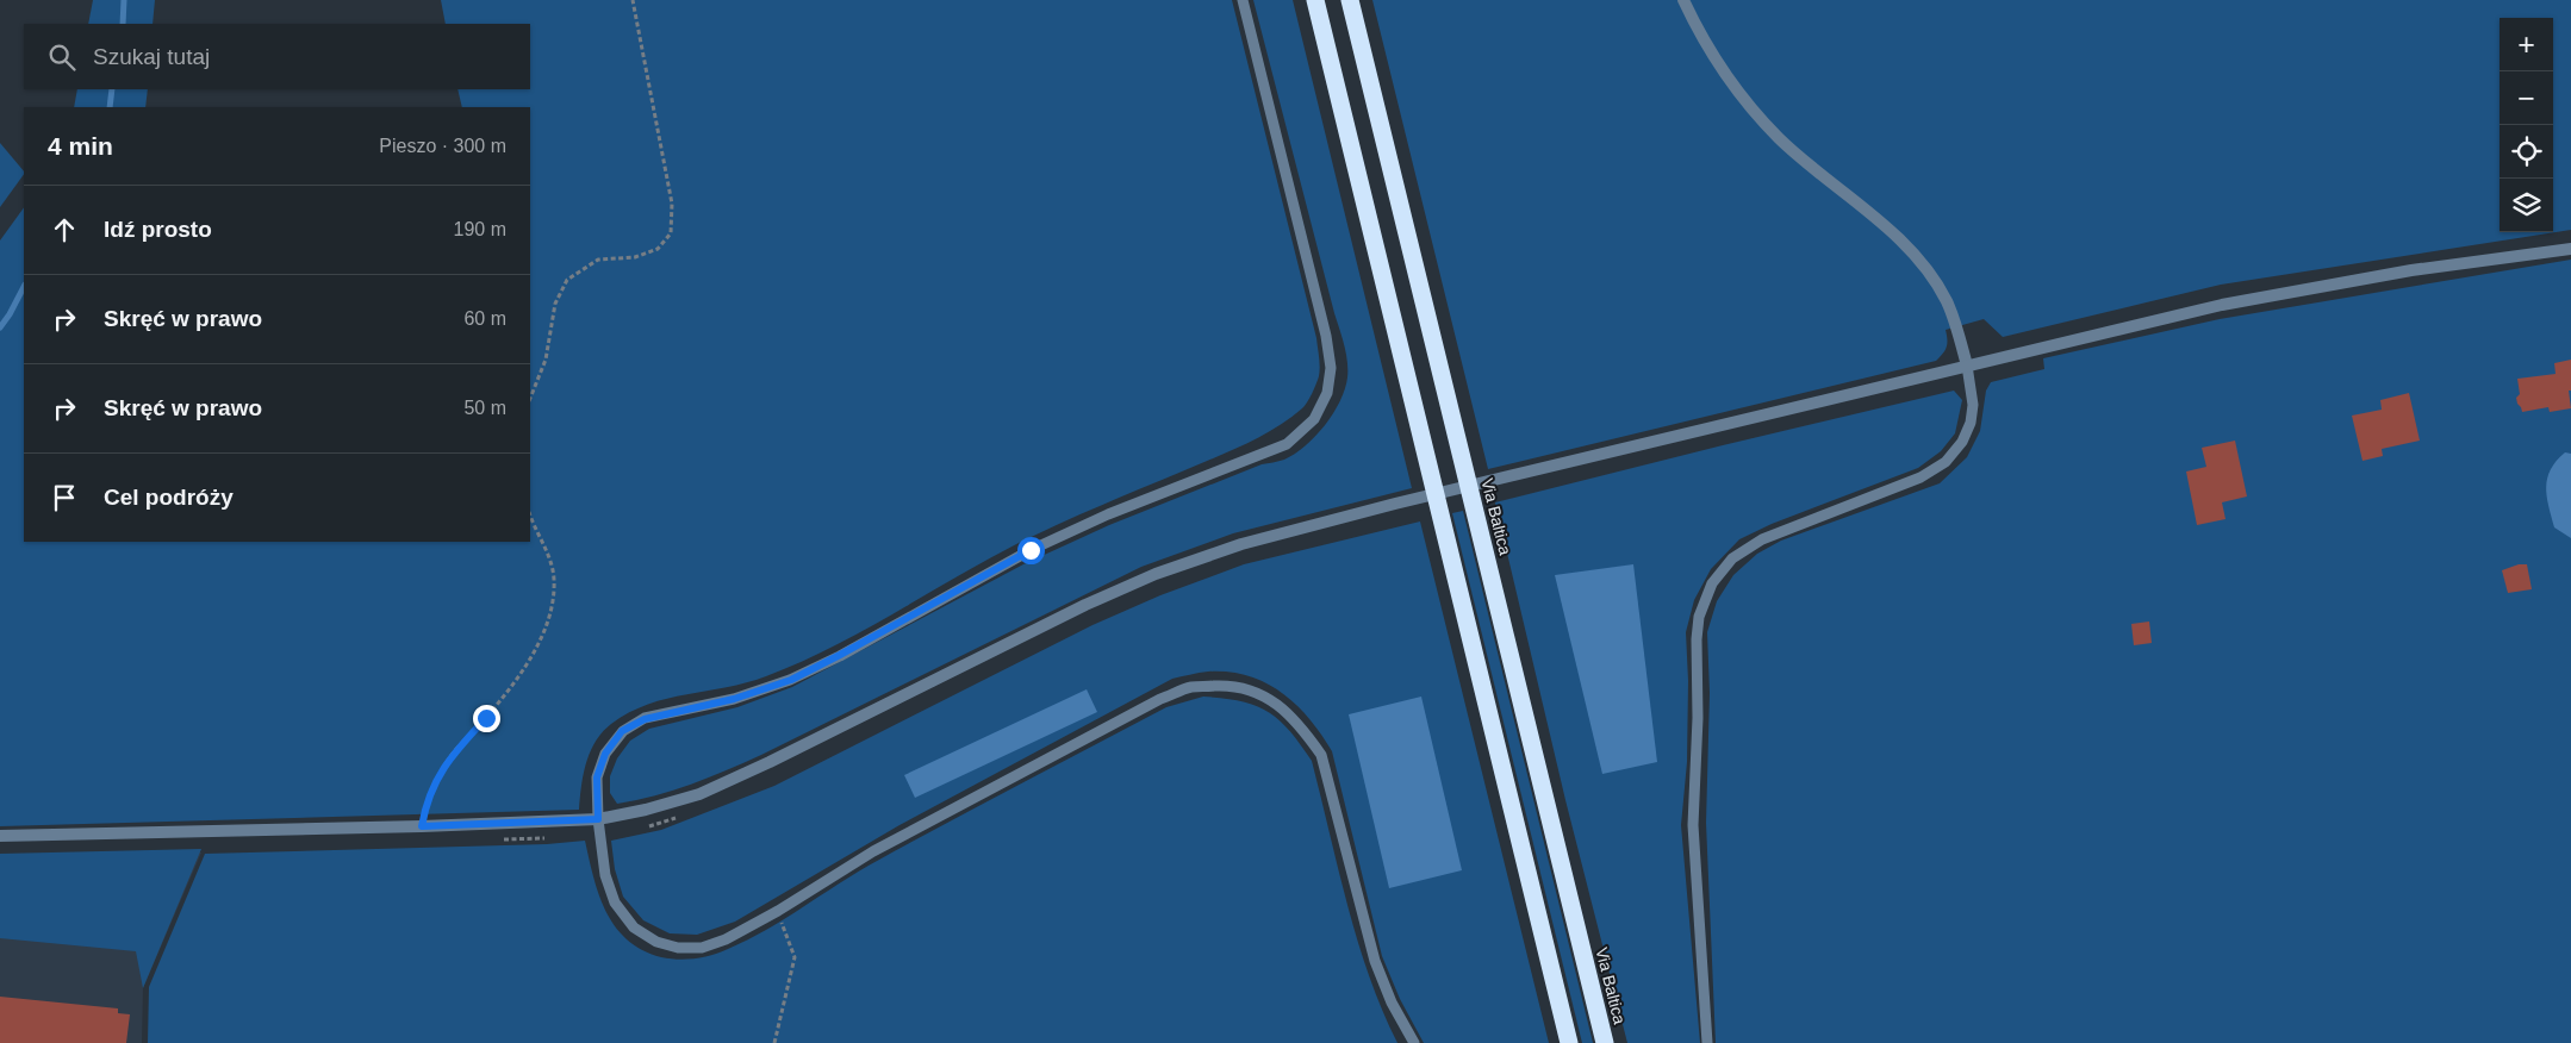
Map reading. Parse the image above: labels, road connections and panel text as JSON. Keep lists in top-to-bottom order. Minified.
{"streets":{"highway":["Via Baltica"]},"page":{"map_buttons":["+","−"],"search":"Szukaj tutaj","heading":["4 min","Pieszo · 300 m"],"list":[["Idź prosto","190 m"],["Skręć w prawo","60 m"],["Skręć w prawo","50 m"],"Cel podróży"]}}
